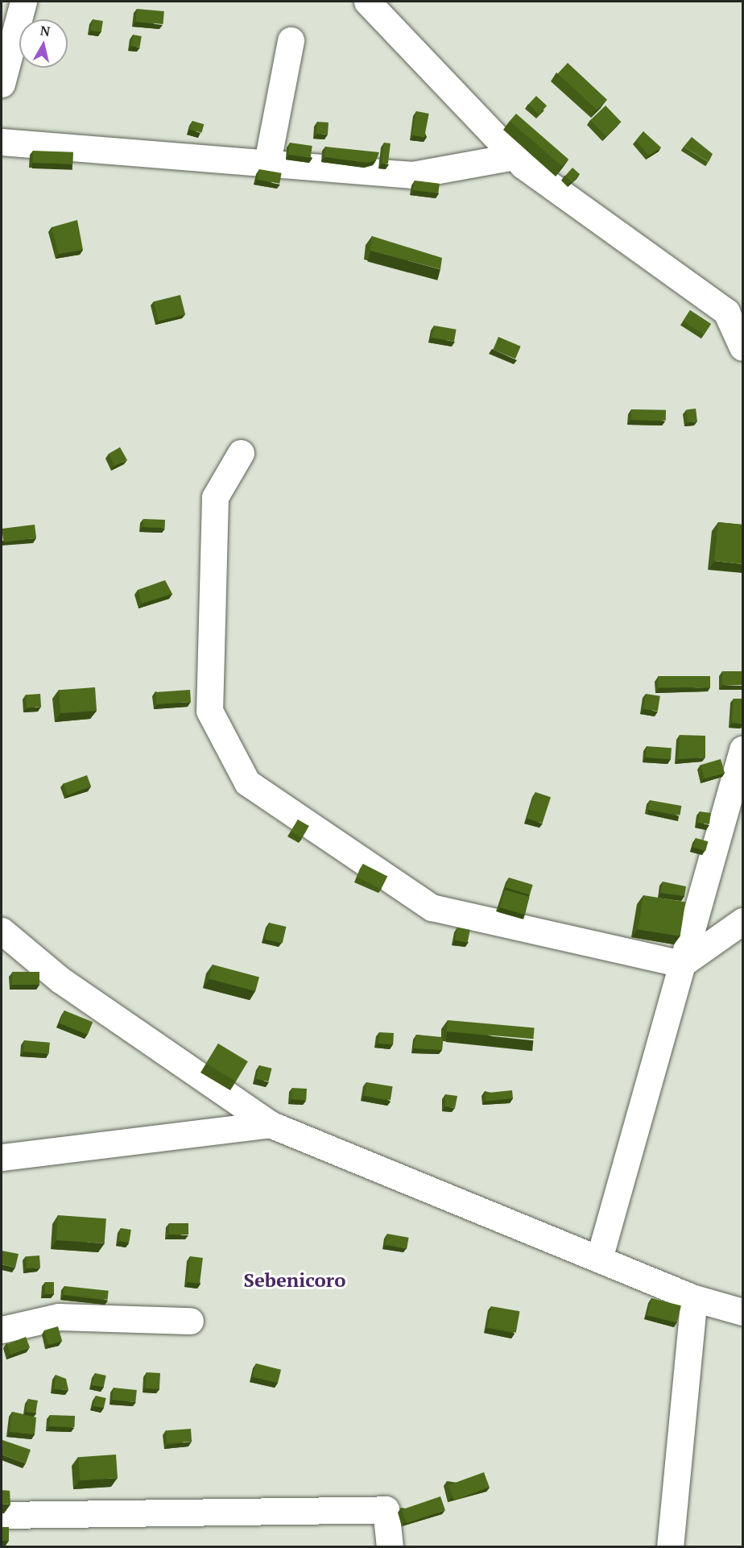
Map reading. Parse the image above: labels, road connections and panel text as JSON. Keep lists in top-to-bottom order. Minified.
{"districts":["Sebenicoro"],"north":"top"}
